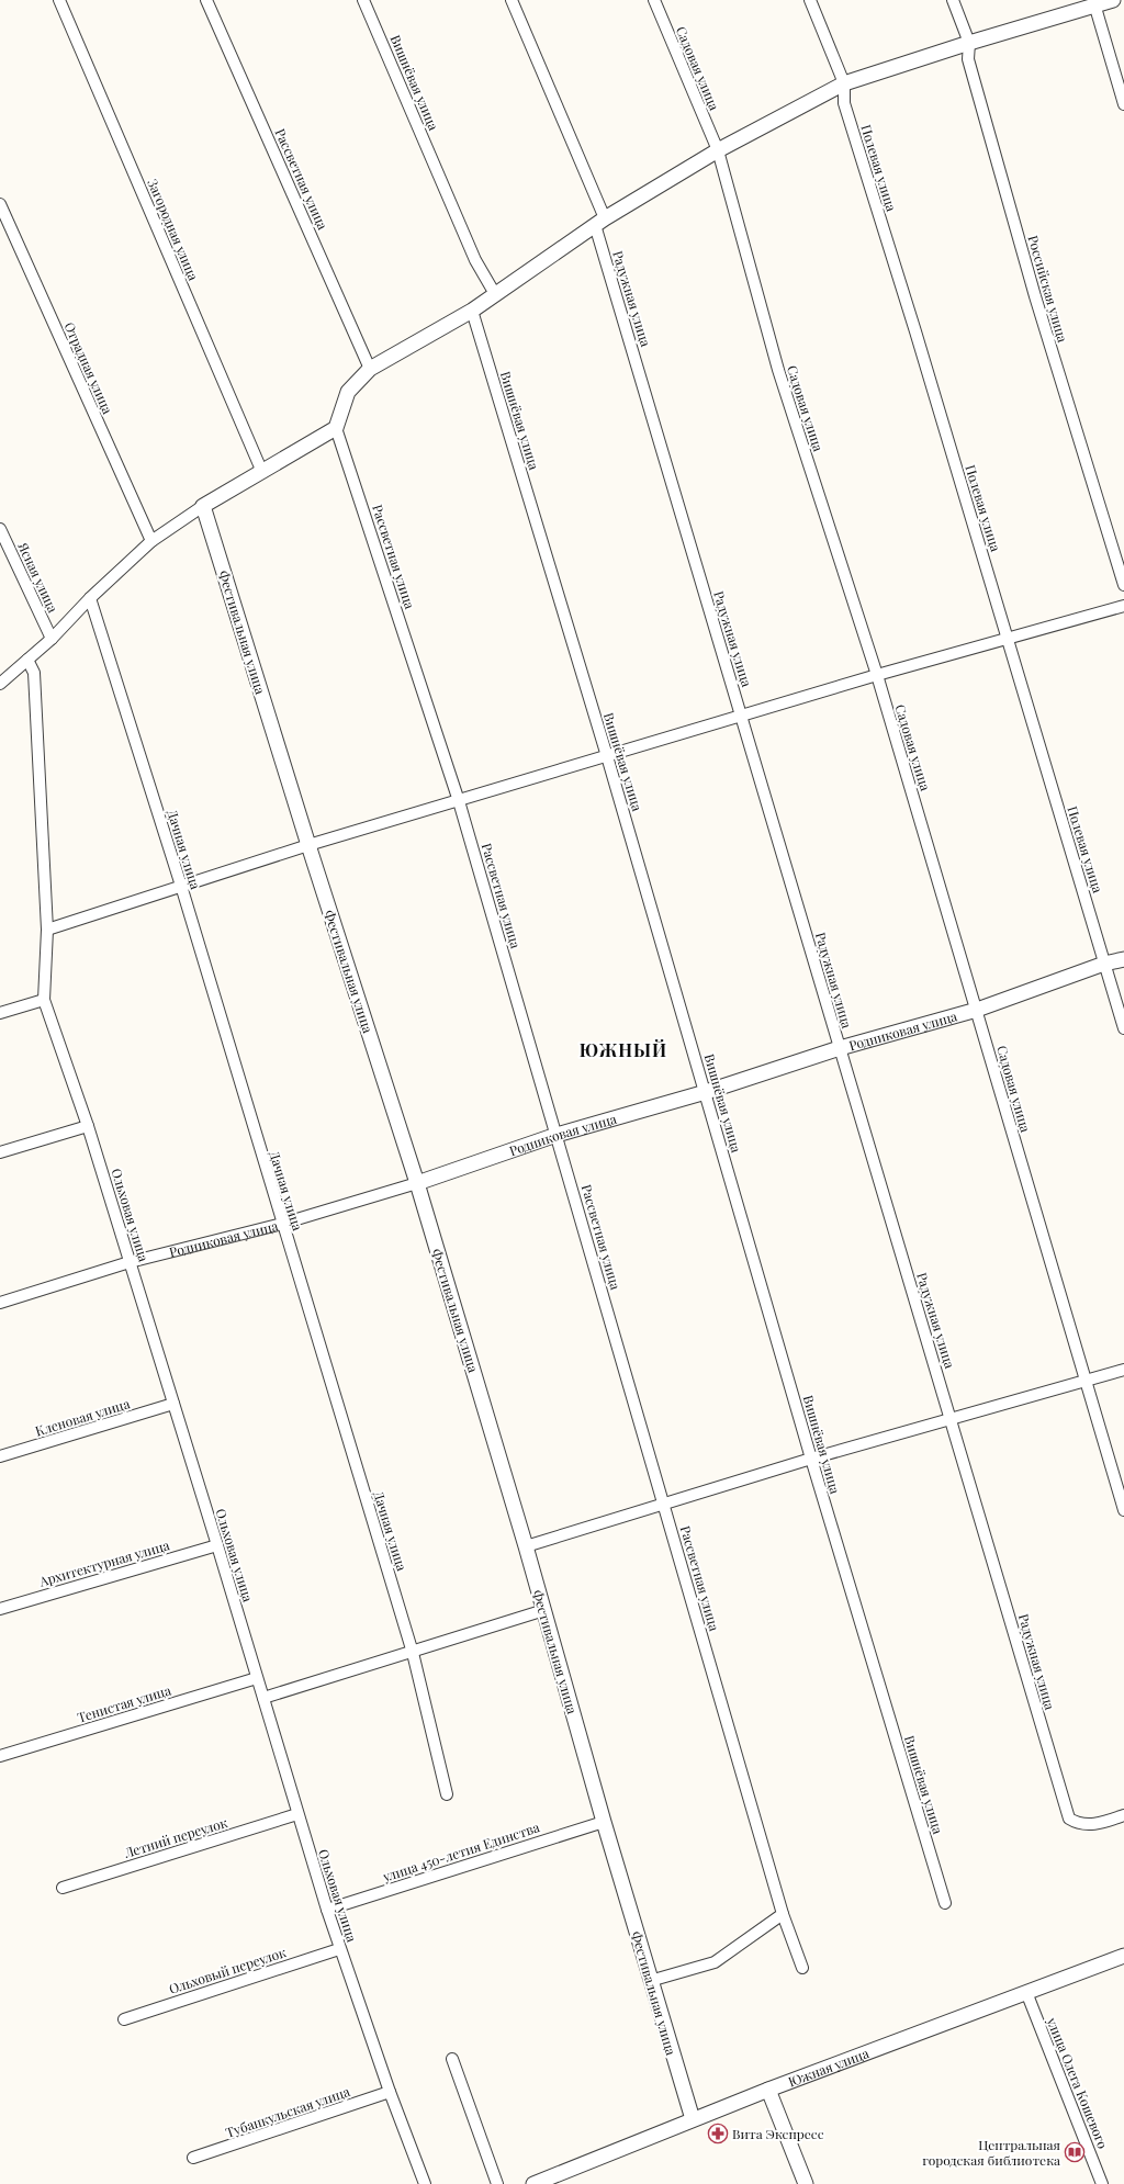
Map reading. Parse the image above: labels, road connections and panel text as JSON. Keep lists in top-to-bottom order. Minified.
{"streets":{"street":["Садовая улица","Вишнёвая улица","Полевая улица","Рассветная улица","Загородная улица","Российская улица","Радужная улица","Отрадная улица","Ясная улица","Фестивальная улица","Дачная улица","Родниковая улица","Ольховая улица","Кленовая улица","Архитектурная улица","Тенистая улица","Летний переулок","улица 450-летия Единства","Ольховый переулок","Южная улица","улица Олега Кошевого","Тубанкульская улица"]},"crossings":[["Садовая улица","Родниковая улица"],["Вишнёвая улица","Родниковая улица"],["Полевая улица","Родниковая улица"],["Рассветная улица","Родниковая улица"],["Радужная улица","Родниковая улица"],["Фестивальная улица","Родниковая улица"],["Фестивальная улица","улица 450-летия Единства"],["Фестивальная улица","Южная улица"],["Дачная улица","Родниковая улица"],["Родниковая улица","Ольховая улица"],["Ольховая улица","Кленовая улица"],["Ольховая улица","Архитектурная улица"],["Ольховая улица","Тенистая улица"],["Ольховая улица","Летний переулок"],["Ольховая улица","улица 450-летия Единства"],["Ольховая улица","Ольховый переулок"],["Ольховая улица","Тубанкульская улица"],["Южная улица","улица Олега Кошевого"]],"districts":["ЮЖНЫЙ"],"places":{"pharmacy":["Вита Экспресс"],"library":["Центральная городская библиотека"]}}
